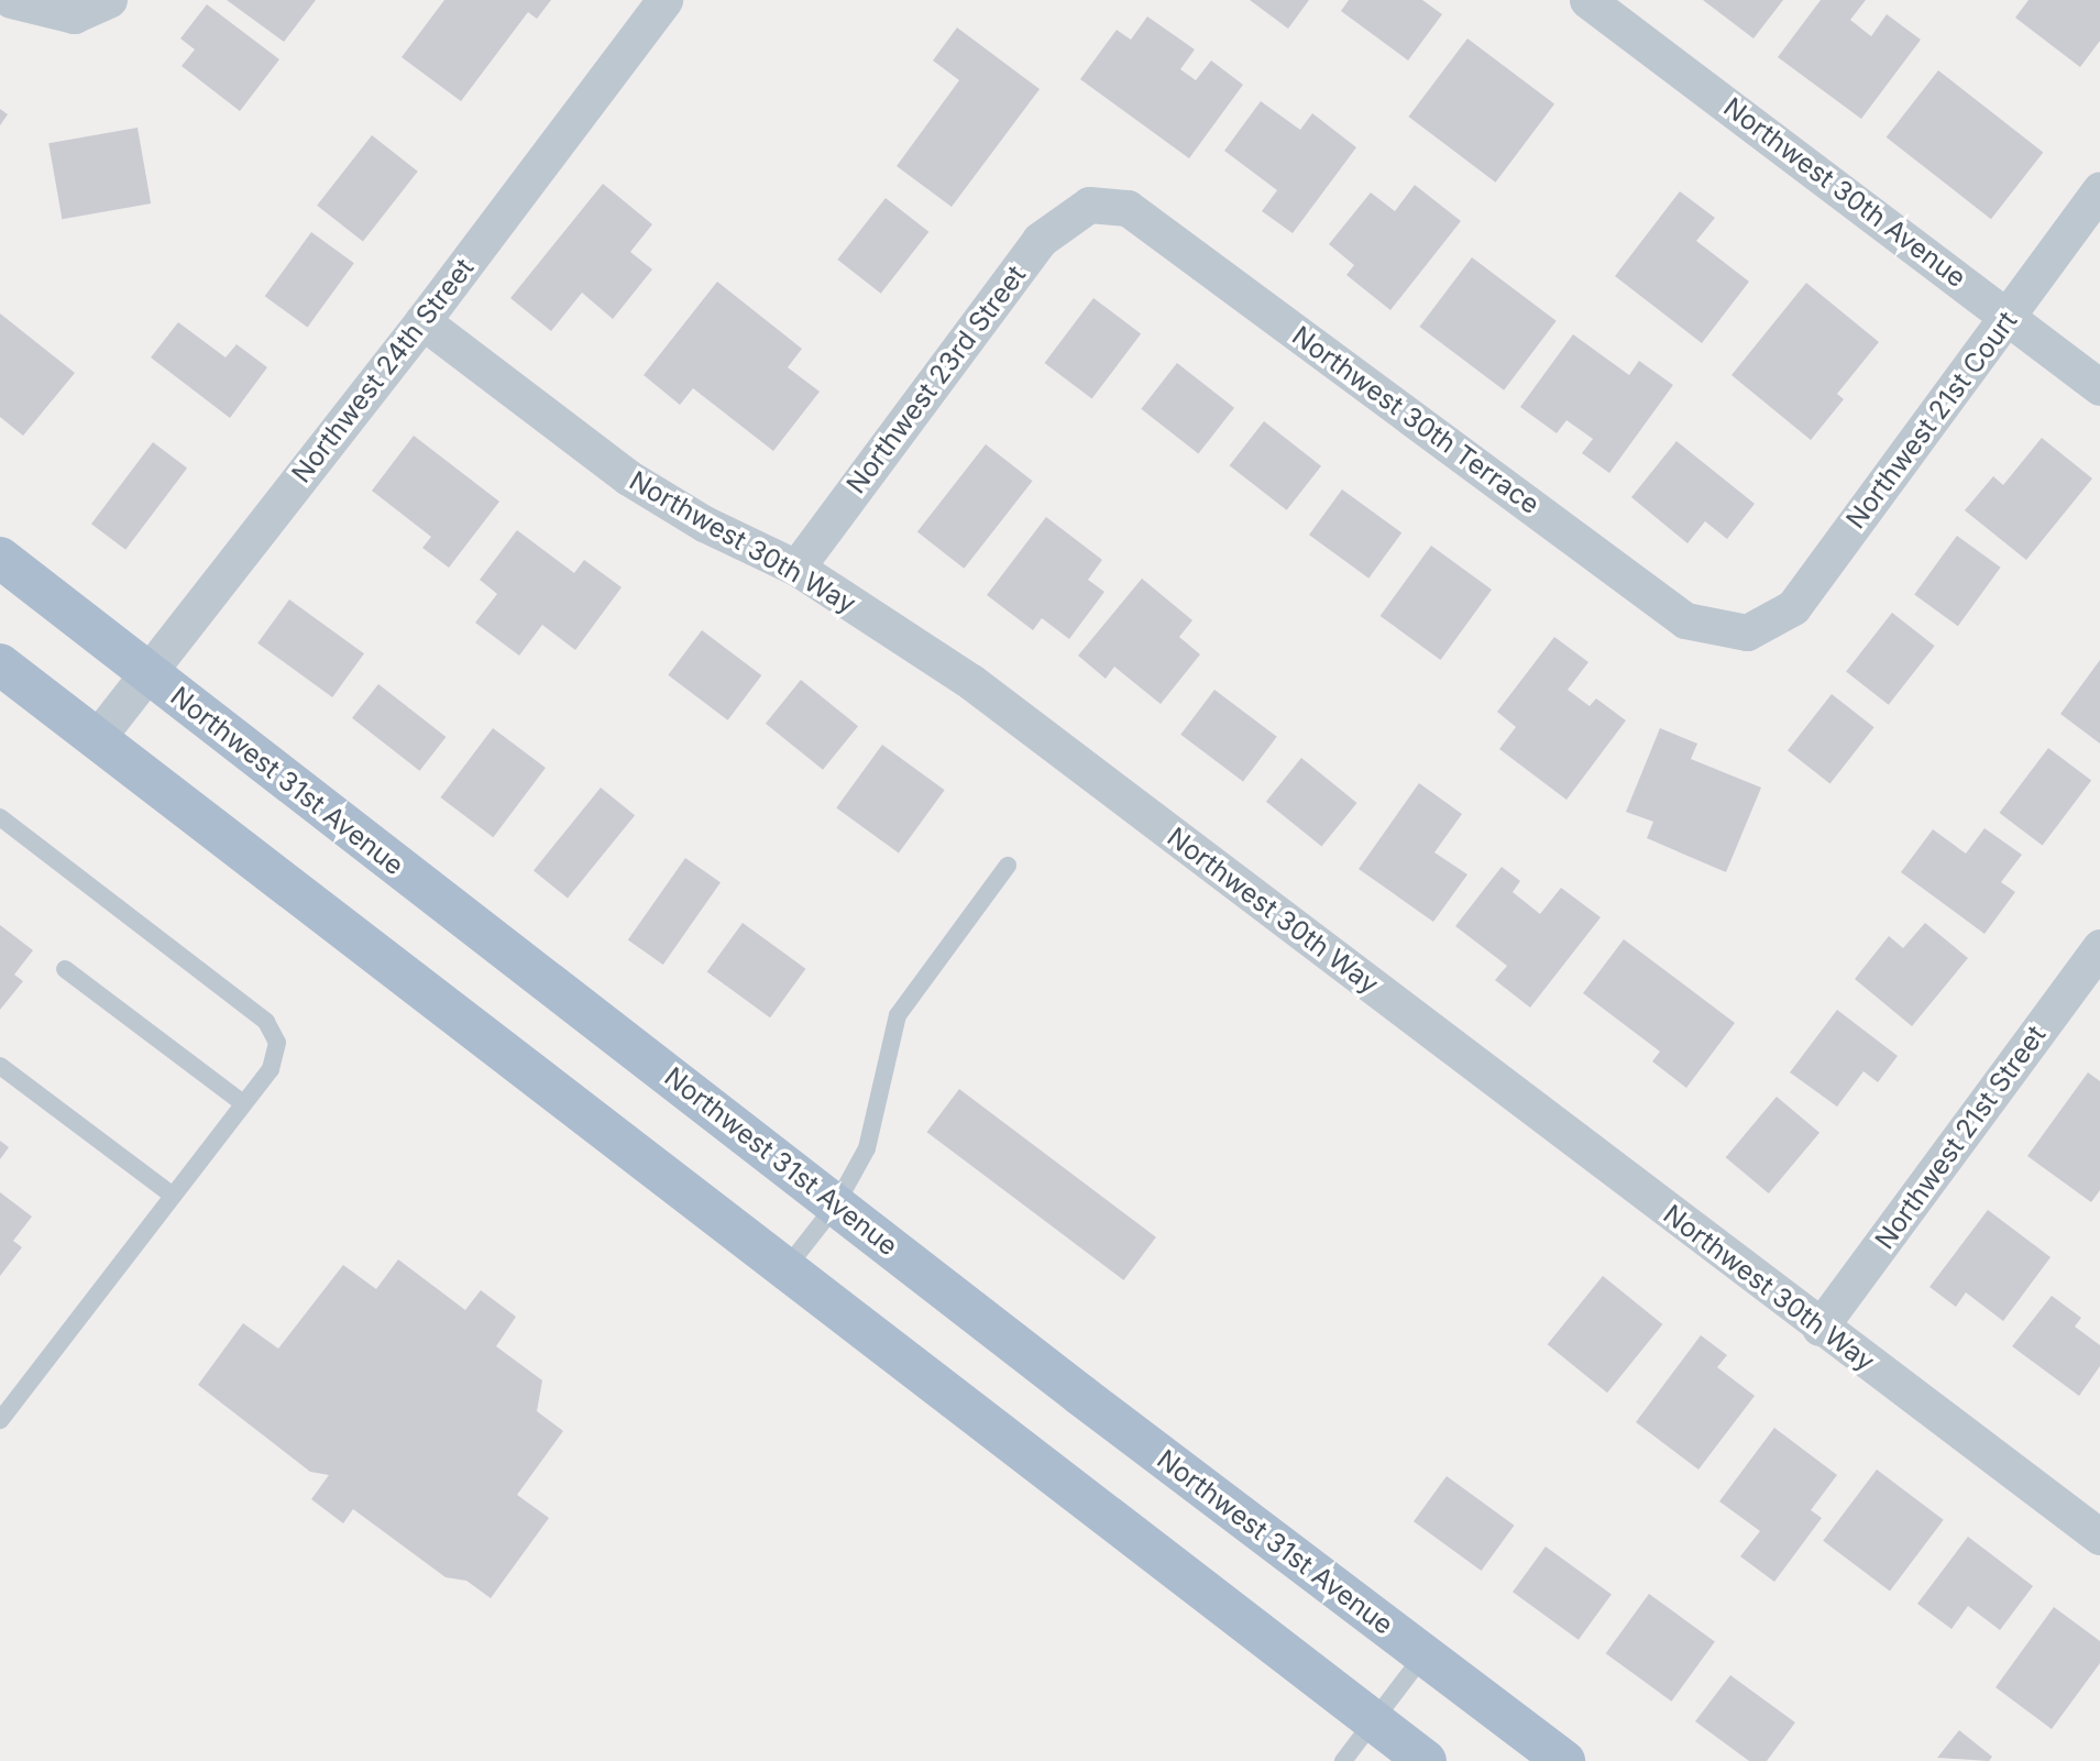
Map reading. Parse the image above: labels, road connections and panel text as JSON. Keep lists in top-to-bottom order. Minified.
{"streets":{"main road":["Northwest 31st Avenue"],"street":["Northwest 30th Avenue","Northwest 24th Street","Northwest 23rd Street","Northwest 30th Terrace","Northwest 21st Court","Northwest 30th Way","Northwest 21st Street"]},"crossings":[["Northwest 30th Avenue","Northwest 21st Court"],["Northwest 24th Street","Northwest 30th Way"],["Northwest 24th Street","Northwest 31st Avenue"],["Northwest 23rd Street","Northwest 30th Terrace"],["Northwest 23rd Street","Northwest 30th Way"],["Northwest 30th Terrace","Northwest 21st Court"],["Northwest 30th Way","Northwest 21st Street"]]}
